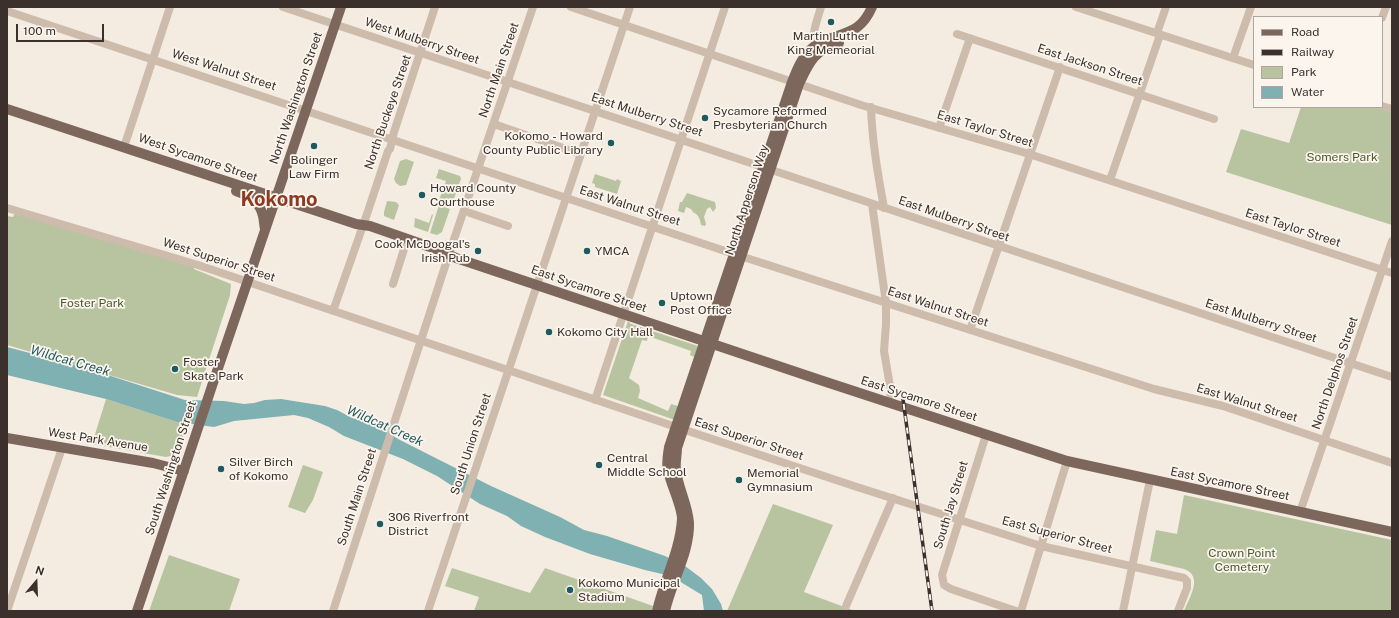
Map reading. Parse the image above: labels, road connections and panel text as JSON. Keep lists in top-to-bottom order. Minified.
{"streets":{"main road":["North Washington Street","West Sycamore Street","North Apperson Way","East Sycamore Street","West Park Avenue","South Washington Street"],"street":["West Mulberry Street","East Jackson Street","West Walnut Street","North Main Street","North Buckeye Street","East Mulberry Street","East Taylor Street","East Walnut Street","West Superior Street","North Delphos Street","East Superior Street","South Union Street","South Main Street","South Jay Street"]},"crossings":[["West Mulberry Street","North Main Street"],["West Mulberry Street","North Washington Street"],["West Mulberry Street","North Buckeye Street"],["West Mulberry Street","East Mulberry Street"],["West Walnut Street","North Main Street"],["West Walnut Street","North Washington Street"],["West Walnut Street","North Buckeye Street"],["West Walnut Street","East Walnut Street"],["North Main Street","East Mulberry Street"],["North Main Street","West Sycamore Street"],["North Main Street","East Walnut Street"],["North Main Street","East Sycamore Street"],["North Main Street","South Main Street"],["North Washington Street","West Sycamore Street"],["North Washington Street","South Washington Street"],["North Buckeye Street","West Sycamore Street"],["North Buckeye Street","West Superior Street"],["East Mulberry Street","North Apperson Way"],["East Mulberry Street","North Delphos Street"],["East Mulberry Street","South Union Street"],["East Taylor Street","North Apperson Way"],["East Taylor Street","North Delphos Street"],["East Taylor Street","South Union Street"],["West Sycamore Street","East Sycamore Street"],["West Sycamore Street","South Washington Street"],["West Sycamore Street","South Main Street"],["North Apperson Way","East Walnut Street"],["North Apperson Way","East Sycamore Street"],["North Apperson Way","East Superior Street"],["East Walnut Street","North Delphos Street"],["East Walnut Street","South Union Street"],["West Superior Street","East Superior Street"],["West Superior Street","South Washington Street"],["West Superior Street","South Main Street"],["East Sycamore Street","North Delphos Street"],["East Sycamore Street","South Union Street"],["East Sycamore Street","South Main Street"],["East Sycamore Street","South Jay Street"],["East Superior Street","South Union Street"],["East Superior Street","South Main Street"],["East Superior Street","South Jay Street"],["West Park Avenue","South Washington Street"]],"districts":["Kokomo"],"water":["Wildcat Creek"],"parks":["Somers Park","Foster Park","Crown Point Cemetery"],"places":["Martin Luther King Memeorial","Sycamore Reformed Presbyterian Church","Kokomo - Howard County Public Library","Bolinger Law Firm","Howard County Courthouse","Cook McDoogal's Irish Pub","YMCA","Uptown Post Office","Kokomo City Hall","Foster Skate Park","Central Middle School","Silver Birch of Kokomo","Memorial Gymnasium","306 Riverfront District","Kokomo Municipal Stadium"],"legend":["Road","Railway","Park","Water"],"scale_bar":"100 m","north":"top"}
